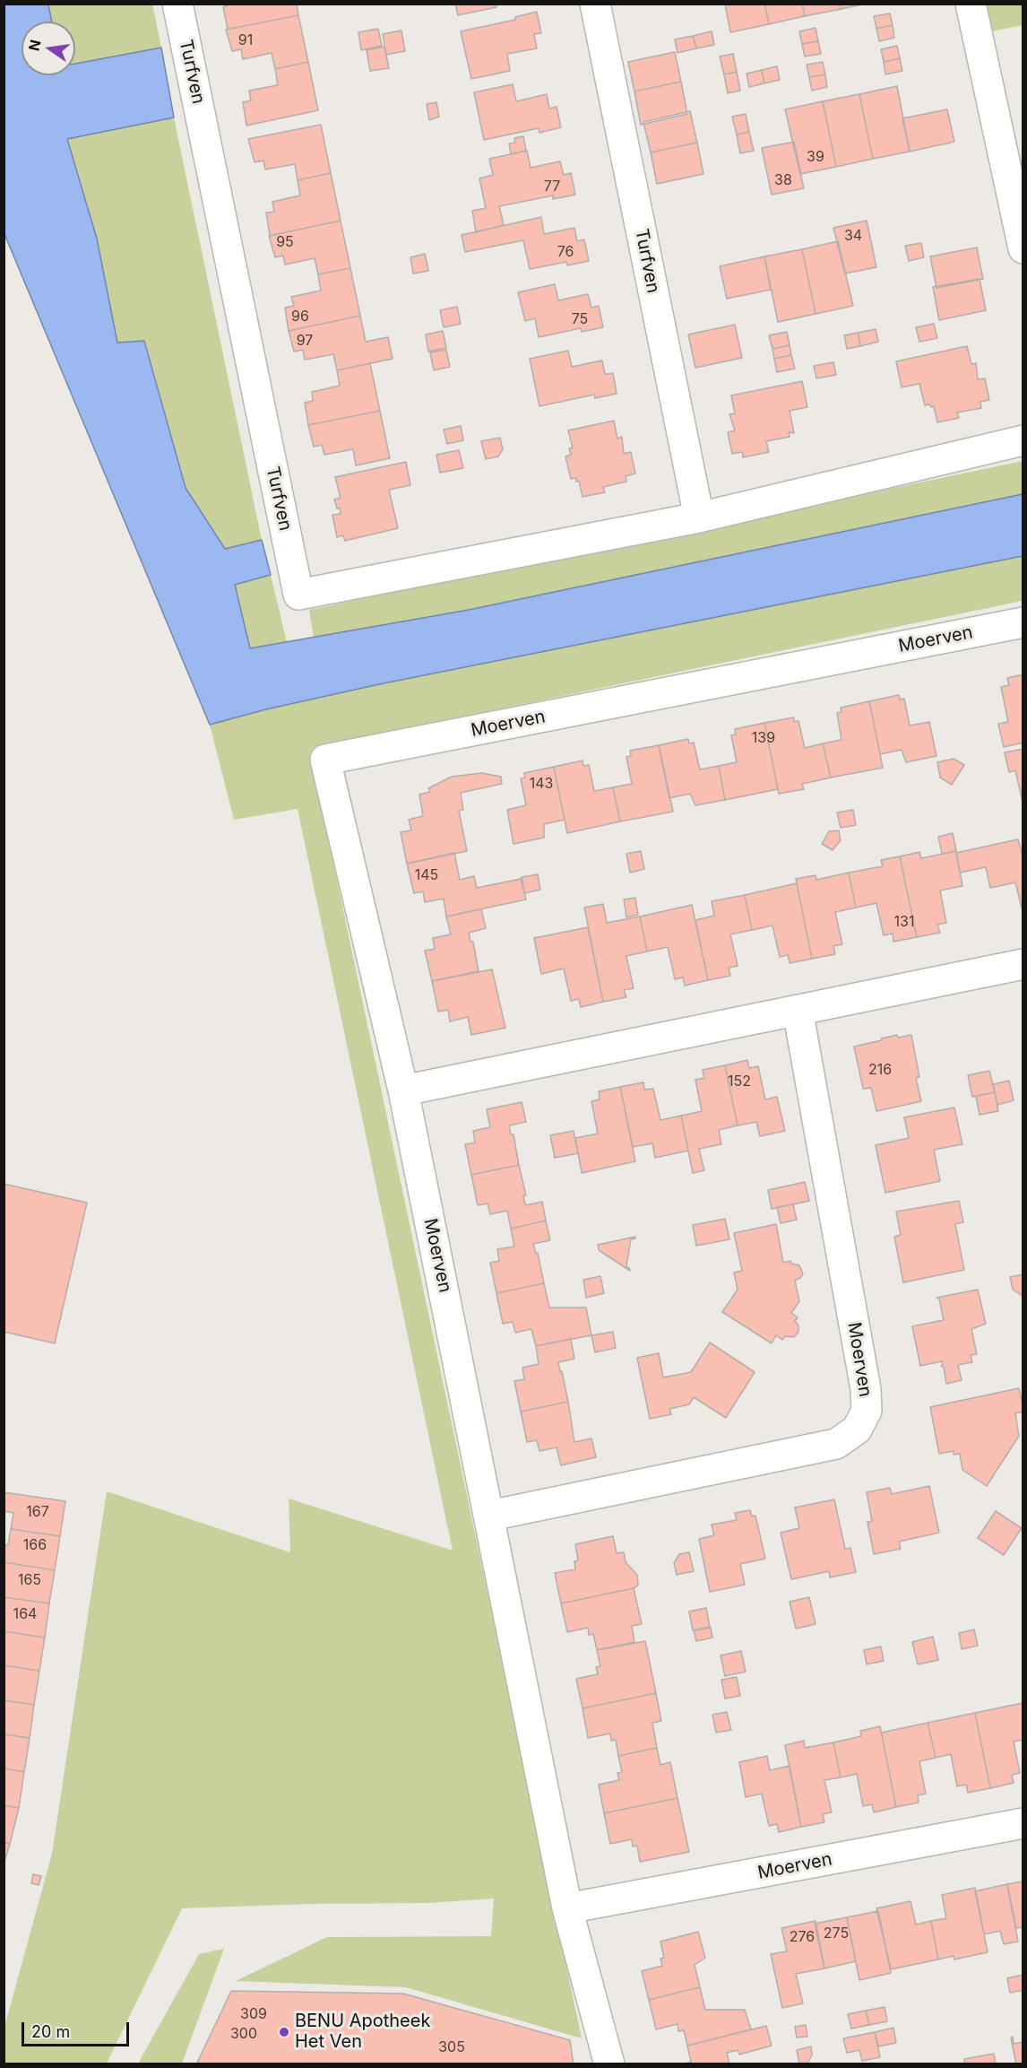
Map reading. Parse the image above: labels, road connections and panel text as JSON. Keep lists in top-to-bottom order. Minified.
{"streets":{"street":["Turfven","Moerven"]},"places":["BENU Apotheek Het Ven"],"house_numbers":["91","39","38","77","34","95","76","96","75","97","139","143","145","131","216","152","167","166","165","164","275","276","309","300","305"],"scale_bar":"20 m","north":"left"}
